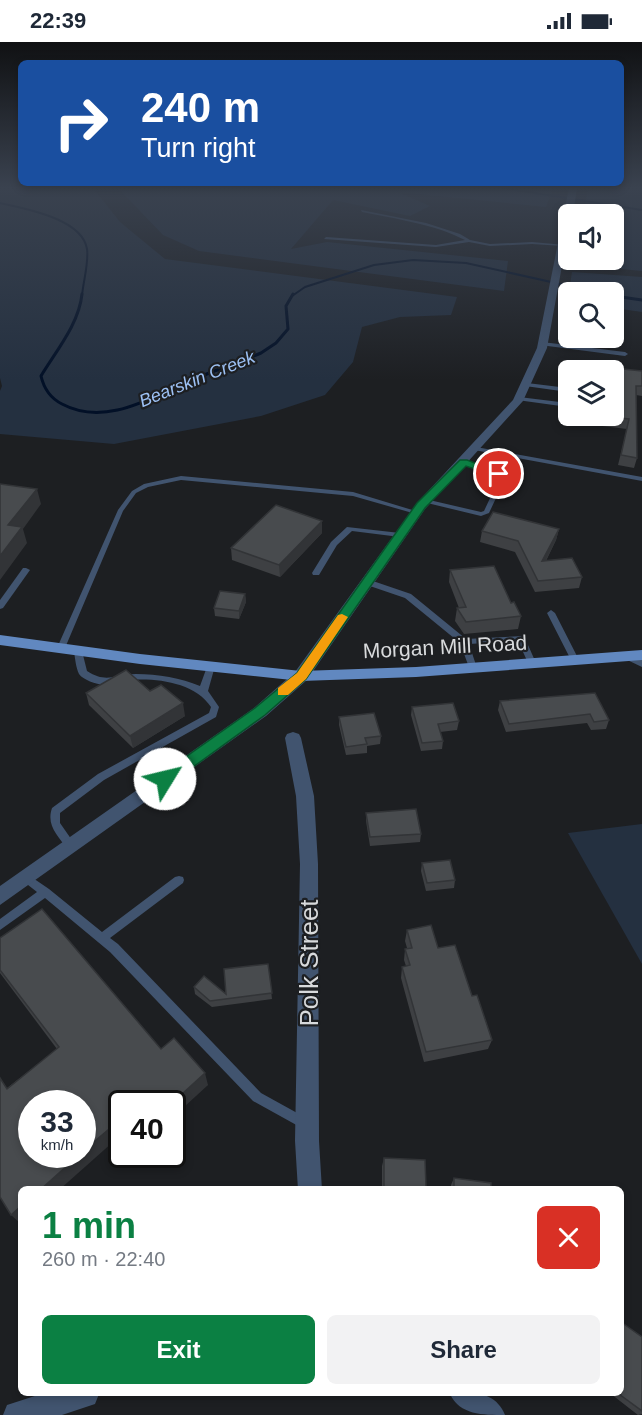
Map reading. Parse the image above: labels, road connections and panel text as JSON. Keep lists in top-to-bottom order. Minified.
{"streets":{"main road":["Morgan Mill Road"],"street":["Polk Street"]},"water":["Bearskin Creek"],"page":{"status":"22:39","turn":["240 m","Turn right"],"speed":"33 km/h","limit":"40","heading":["1 min","260 m · 22:40"],"buttons":["Exit","Share"]}}
